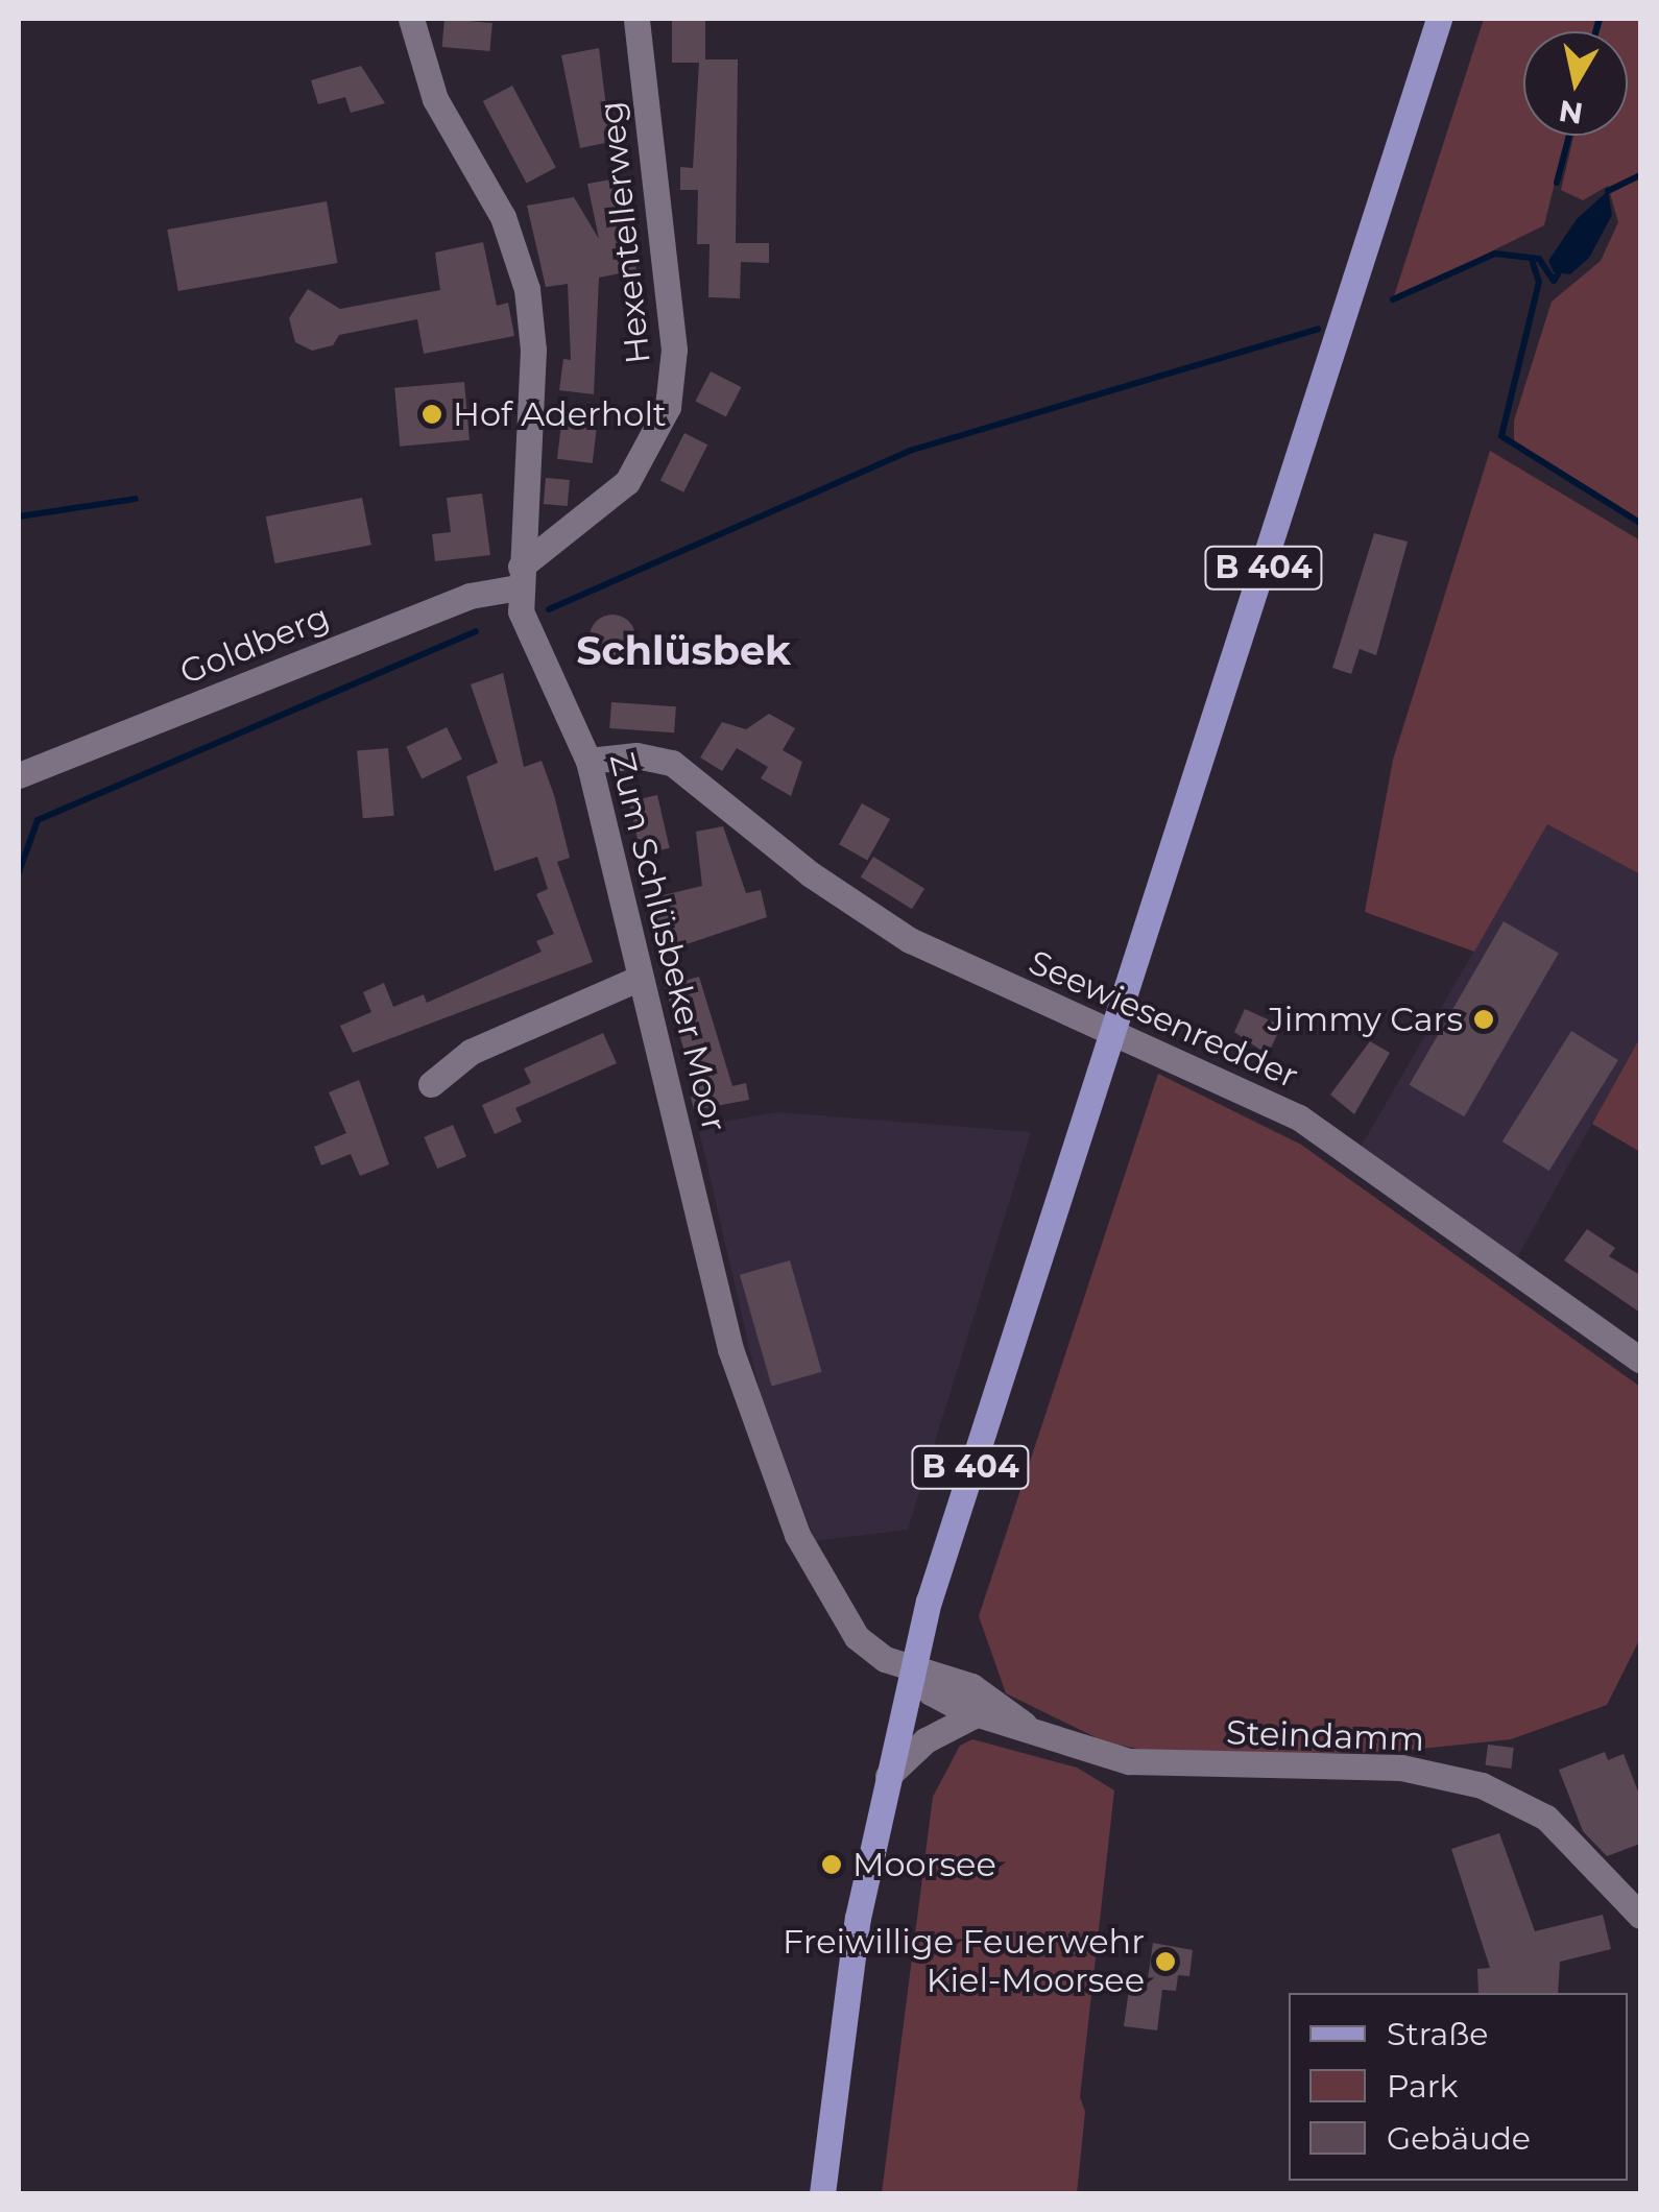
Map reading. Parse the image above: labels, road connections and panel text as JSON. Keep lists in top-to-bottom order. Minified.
{"streets":{"main road":["B 404"],"street":["Hexentellerweg","Goldberg","Zum Schlüsbeker Moor","Seewiesenredder","Steindamm"]},"crossings":[["Hexentellerweg","Goldberg"],["Hexentellerweg","Zum Schlüsbeker Moor"],["B 404","Zum Schlüsbeker Moor"],["B 404","Seewiesenredder"],["B 404","Steindamm"],["Goldberg","Zum Schlüsbeker Moor"],["Zum Schlüsbeker Moor","Seewiesenredder"],["Zum Schlüsbeker Moor","Steindamm"]],"districts":["Schlüsbek"],"places":["Hof Aderholt","Jimmy Cars","Moorsee","Freiwillige Feuerwehr Kiel-Moorsee"],"legend":["Straße","Park","Gebäude"],"north":"bottom"}
